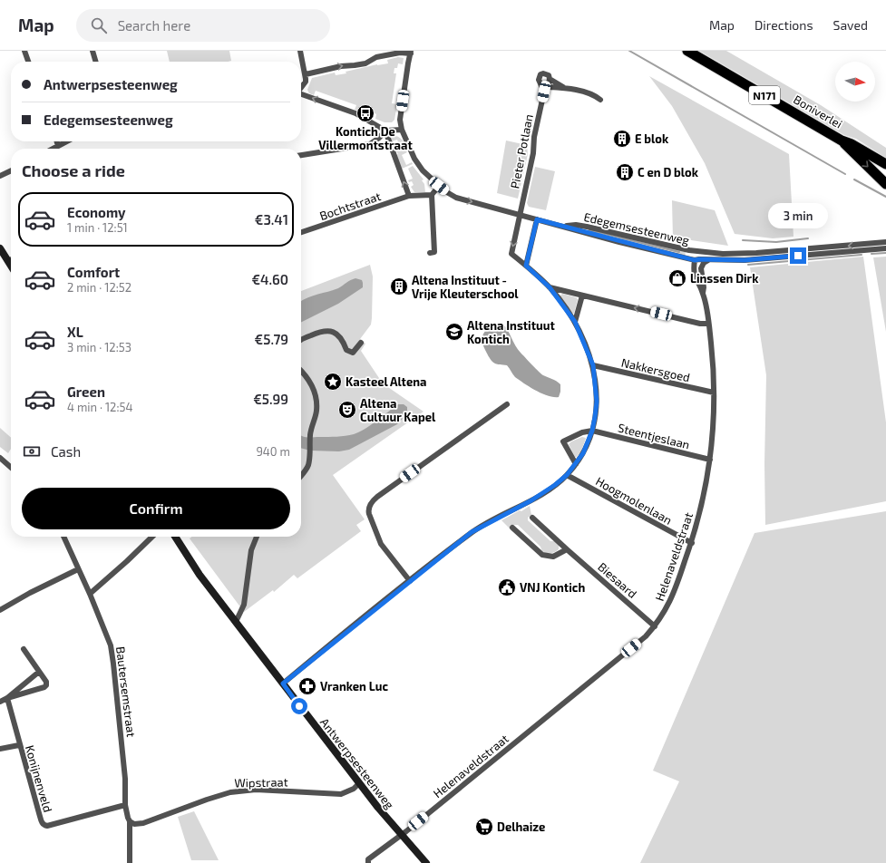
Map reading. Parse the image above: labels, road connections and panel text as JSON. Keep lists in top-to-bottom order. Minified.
{"streets":{"highway":["N171","Boniverlei"],"street":["Pieter Potlaan","Bochtstraat","Edegemsesteenweg","Nakkersgoed","Steentjeslaan","Hoogmolenlaan","Helenaveldstraat","Biesaard","Bautersemstraat","Antwerpsesteenweg","Konijnenveld","Wipstraat"]},"crossings":[["Pieter Potlaan","Edegemsesteenweg"],["Edegemsesteenweg","Helenaveldstraat"],["Nakkersgoed","Helenaveldstraat"],["Steentjeslaan","Helenaveldstraat"],["Hoogmolenlaan","Helenaveldstraat"],["Helenaveldstraat","Biesaard"],["Helenaveldstraat","Antwerpsesteenweg"],["Bautersemstraat","Konijnenveld"],["Bautersemstraat","Wipstraat"],["Antwerpsesteenweg","Wipstraat"]],"places":{"bus stop":["Kontich De Villermontstraat"],"building":["E blok","C en D blok","Altena Instituut - Vrije Kleuterschool"],"shop":["Linssen Dirk"],"school or university":["Altena Instituut Kontich"],"place":["Kasteel Altena"],"theatre":["Altena Cultuur Kapel"],"public building":["VNJ Kontich"],"pharmacy":["Vranken Luc"],"supermarket":["Delhaize"]},"north":"right","page":{"header":"Map","search":"Search here","nav":["Map","Directions","Saved"],"banner":["Antwerpsesteenweg","Edegemsesteenweg"],"heading":"Choose a ride","list":[{"name":"Economy","note":"1 min · 12:51","value":"€3.41"},{"name":"Comfort","note":"2 min · 12:52","value":"€4.60"},{"name":"XL","note":"3 min · 12:53","value":"€5.79"},{"name":"Green","note":"4 min · 12:54","value":"€5.99"}],"bubble":"3 min","pay":["Cash","940 m"],"buttons":"Confirm"}}
